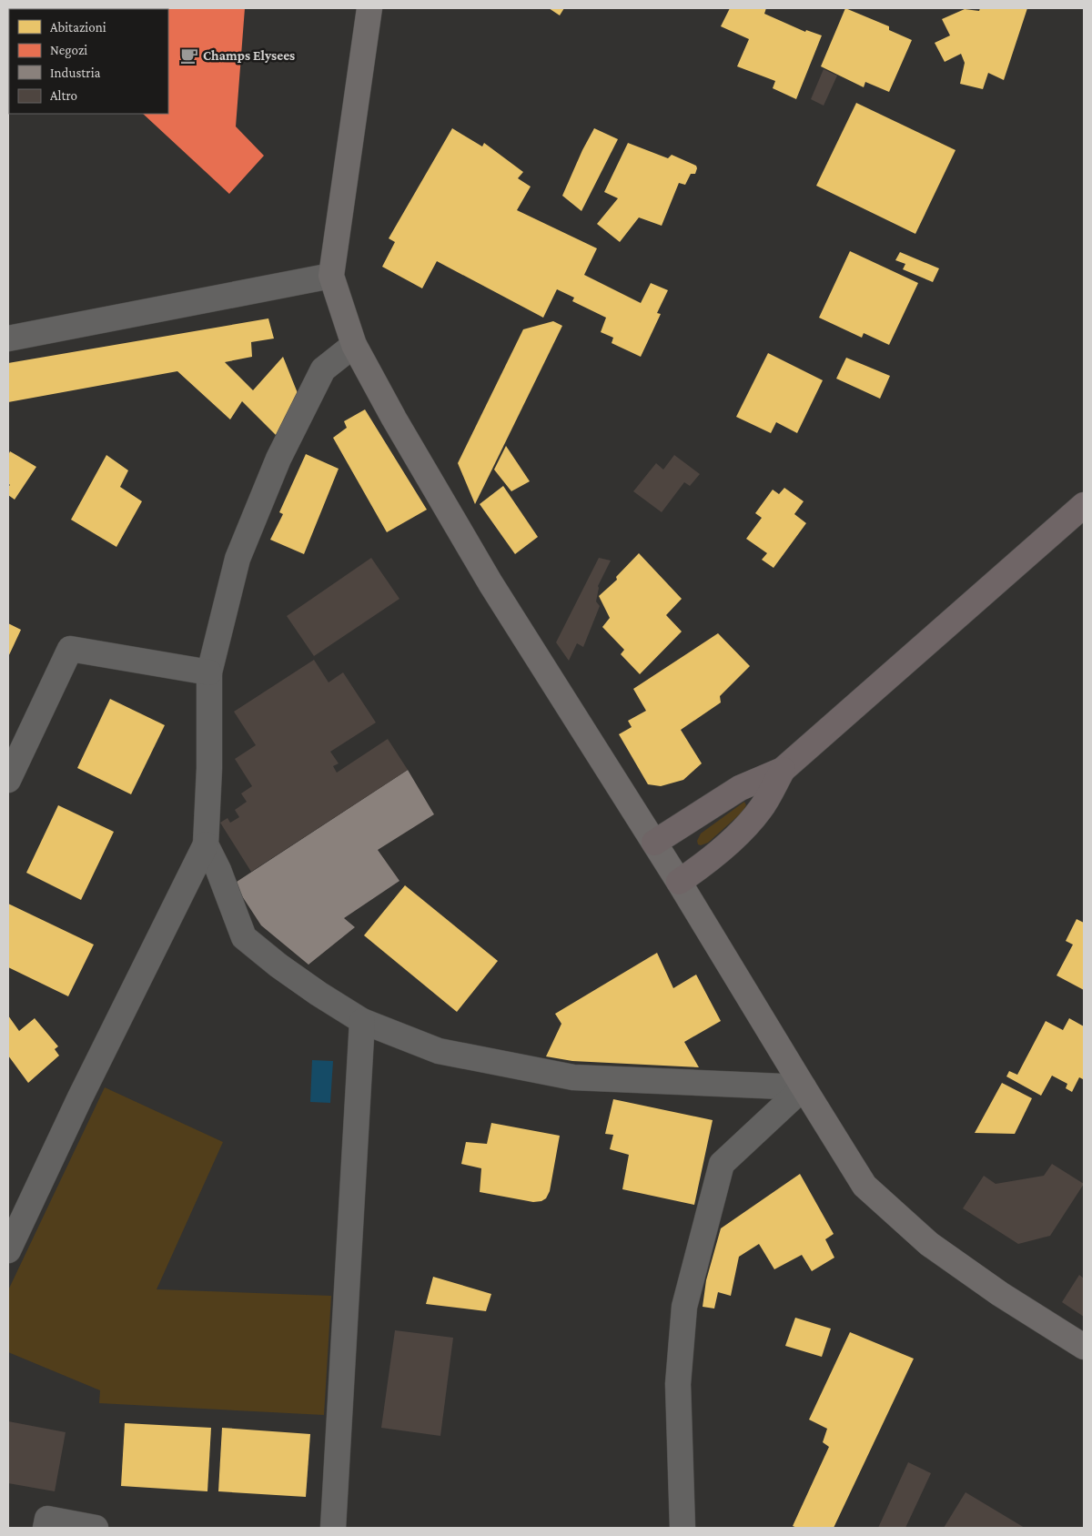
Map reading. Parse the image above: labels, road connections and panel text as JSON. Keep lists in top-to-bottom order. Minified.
{"places":{"cafe":["Champs Elysees"]},"legend":["Abitazioni","Negozi","Industria","Altro"]}
